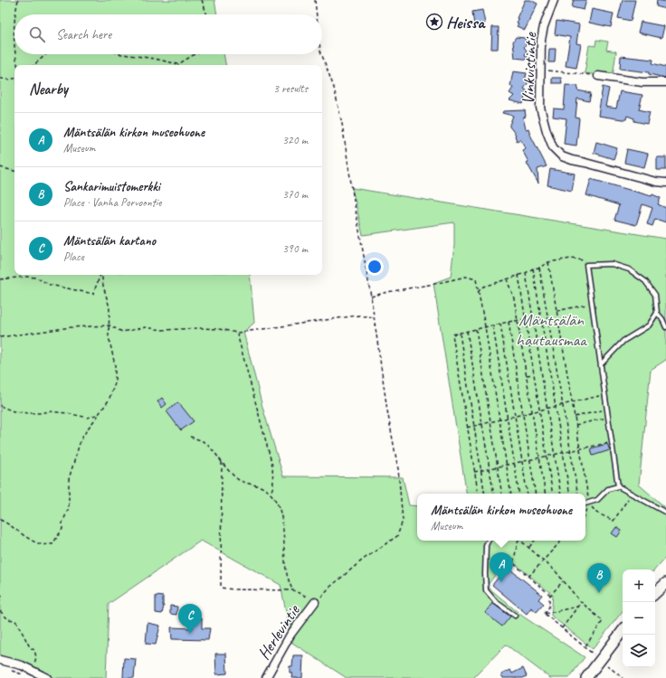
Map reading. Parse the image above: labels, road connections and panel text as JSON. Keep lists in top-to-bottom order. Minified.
{"streets":{"street":["Vinkvistintie","Herlevintie"]},"parks":["Mäntsälän hautausmaa"],"places":{"place":["Heissa"]},"page":{"search":"Search here","heading":["Nearby","3 results"],"list":[{"mark":"A","name":"Mäntsälän kirkon museohuone","note":"Museum","value":"320 m"},{"mark":"B","name":"Sankarimuistomerkki","note":"Place · Vanha Porvoontie","value":"370 m"},{"mark":"C","name":"Mäntsälän kartano","note":"Place","value":"390 m"}],"popup":["Mäntsälän kirkon museohuone","Museum"],"pins":["A","B","C"],"map_buttons":["+","−"]}}
